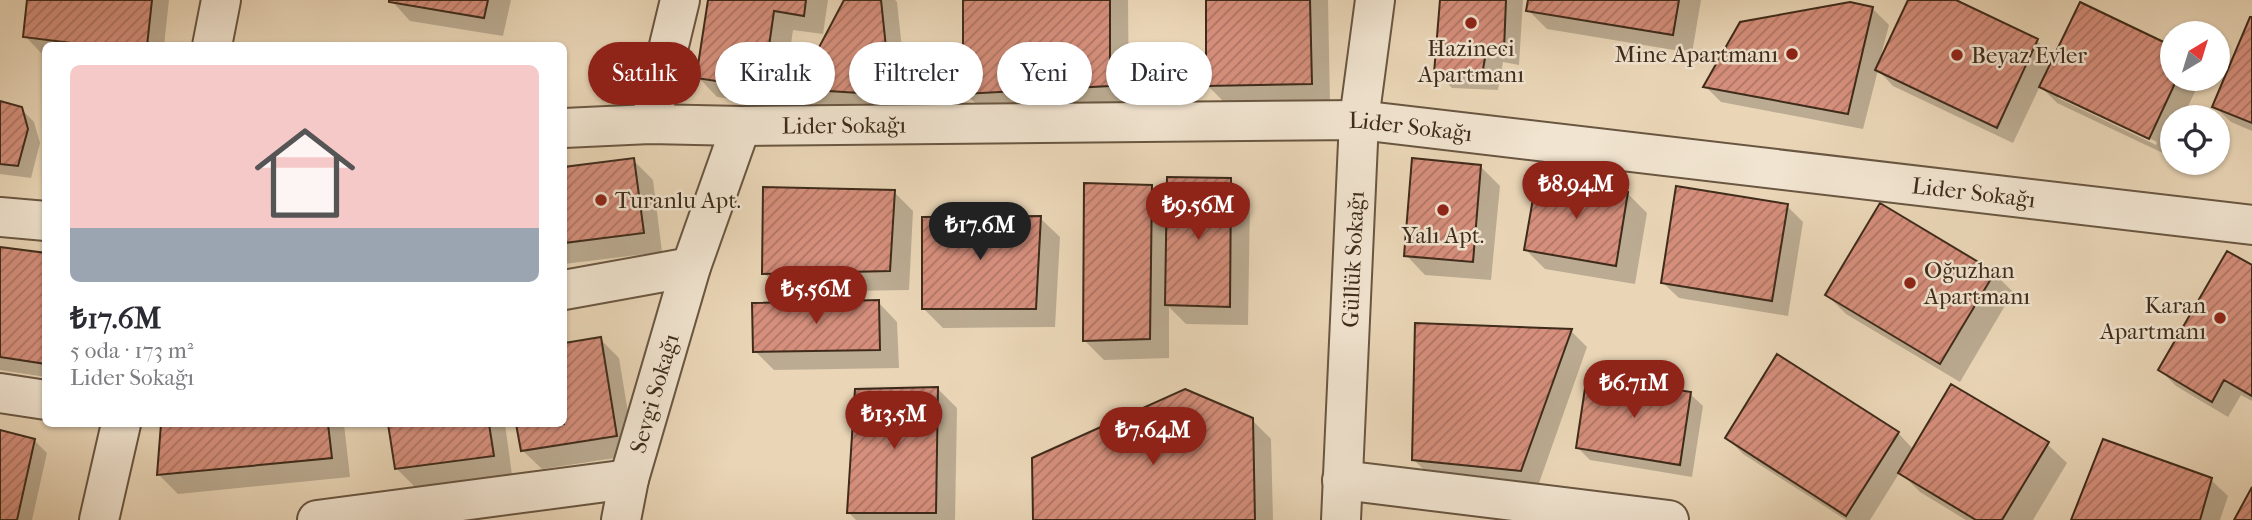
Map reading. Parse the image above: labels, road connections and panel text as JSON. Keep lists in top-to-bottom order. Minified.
{"streets":{"street":["Lider Sokağı","Güllük Sokağı","Sevgi Sokağı"]},"crossings":[["Lider Sokağı","Güllük Sokağı"],["Lider Sokağı","Sevgi Sokağı"]],"places":["Hazineci Apartmanı","Mine Apartmanı","Beyaz Evler","Turanlu Apt.","Yalı Apt.","Oğuzhan Apartmanı","Karan Apartmanı"],"north":"top right","page":{"chip":["Satılık","Kiralık","Filtreler","Yeni","Daire"],"list":[{"name":"₺17.6M","note":"5 oda · 173 m² · Lider Sokağı"}],"price":["₺8.94M","₺9.56M","₺17.6M","₺5.56M","₺6.71M","₺13.5M","₺7.64M"]}}
